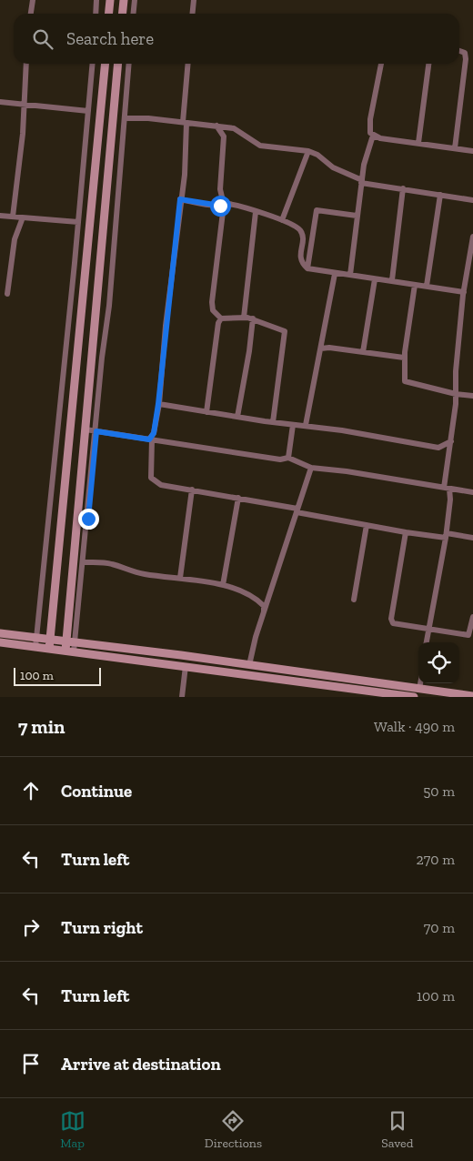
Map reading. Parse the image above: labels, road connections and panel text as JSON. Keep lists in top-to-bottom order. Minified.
{"scale_bar":"100 m","page":{"search":"Search here","scale":"100 m","heading":["7 min","Walk · 490 m"],"list":[["Continue","50 m"],["Turn left","270 m"],["Turn right","70 m"],["Turn left","100 m"],"Arrive at destination"],"nav":["Map","Directions","Saved"]}}
